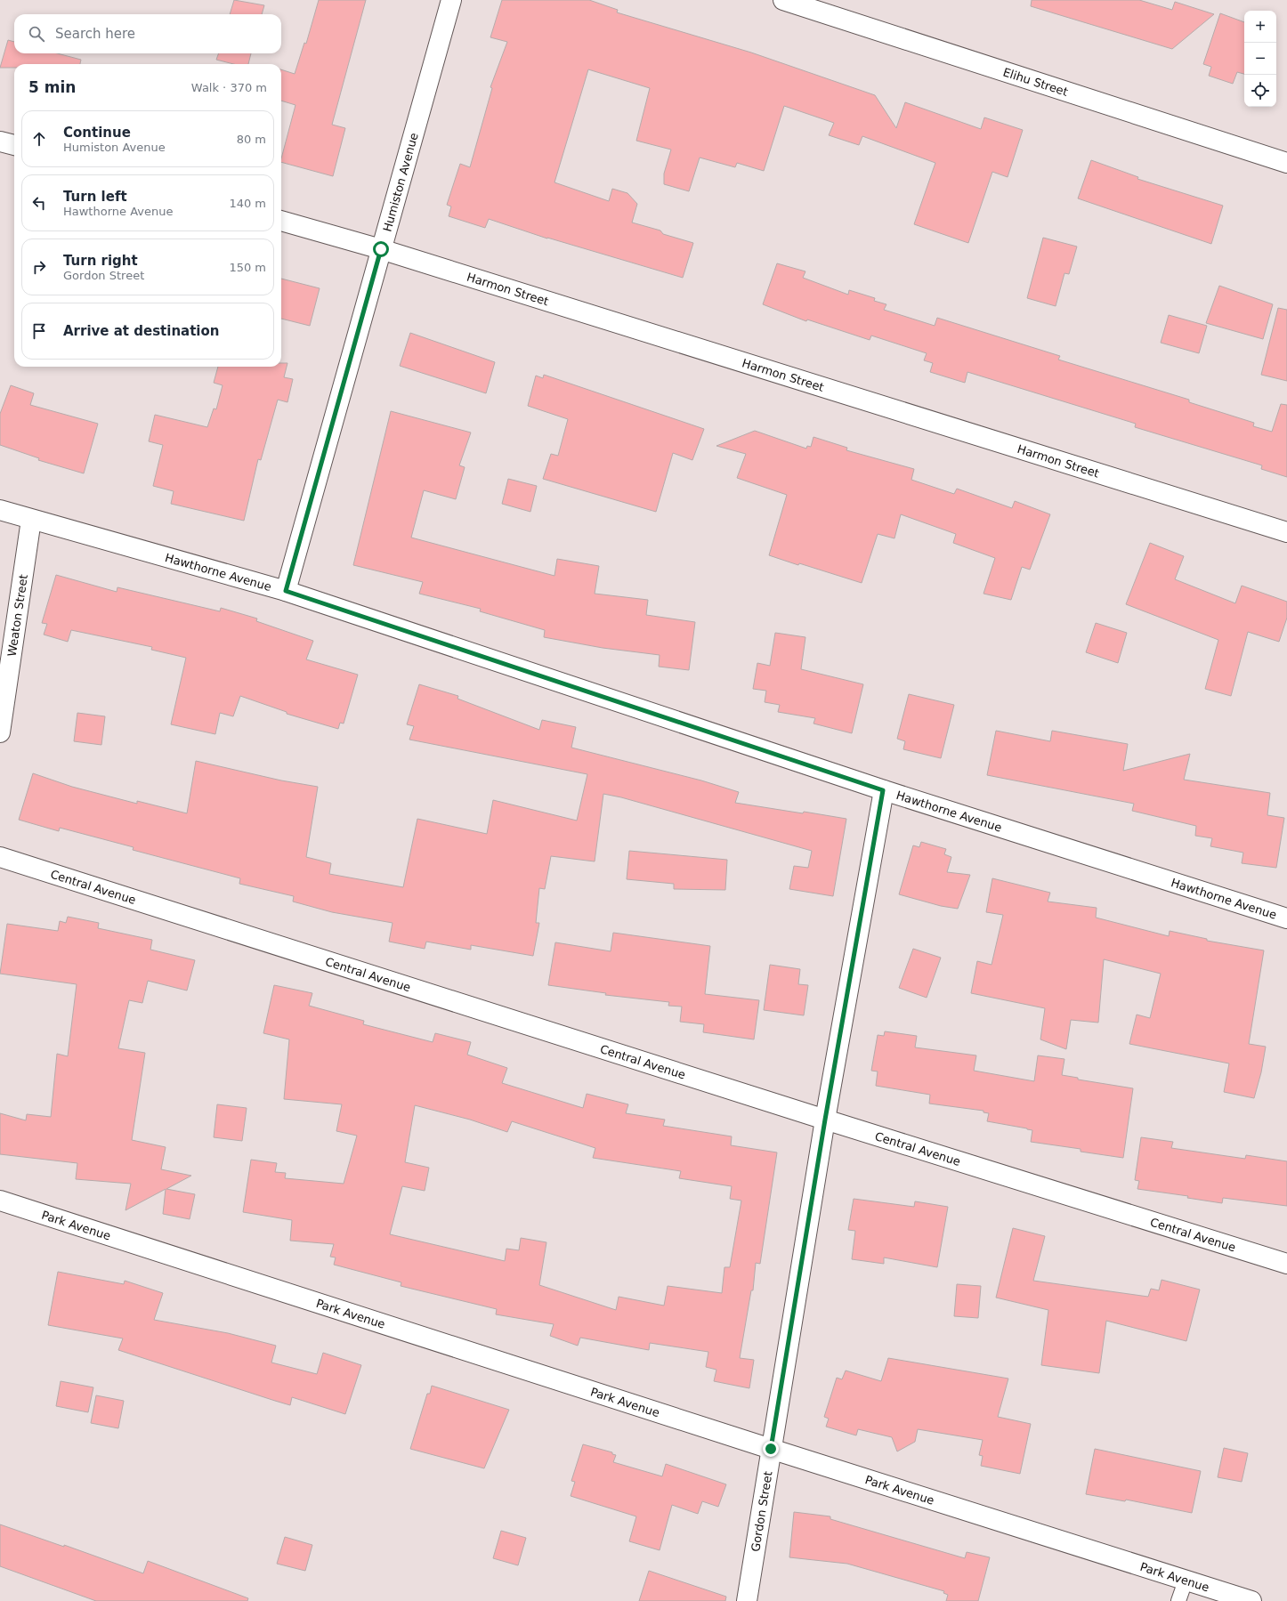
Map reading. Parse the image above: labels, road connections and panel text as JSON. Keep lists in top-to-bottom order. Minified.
{"streets":{"street":["Elihu Street","Humiston Avenue","Harmon Street","Hawthorne Avenue","Weaton Street","Central Avenue","Park Avenue","Gordon Street"]},"crossings":[["Humiston Avenue","Harmon Street"],["Humiston Avenue","Hawthorne Avenue"],["Hawthorne Avenue","Weaton Street"],["Hawthorne Avenue","Gordon Street"],["Central Avenue","Gordon Street"],["Park Avenue","Gordon Street"]],"page":{"map_buttons":["+","−"],"search":"Search here","heading":["5 min","Walk · 370 m"],"list":[["Continue","Humiston Avenue","80 m"],["Turn left","Hawthorne Avenue","140 m"],["Turn right","Gordon Street","150 m"],"Arrive at destination"]}}
